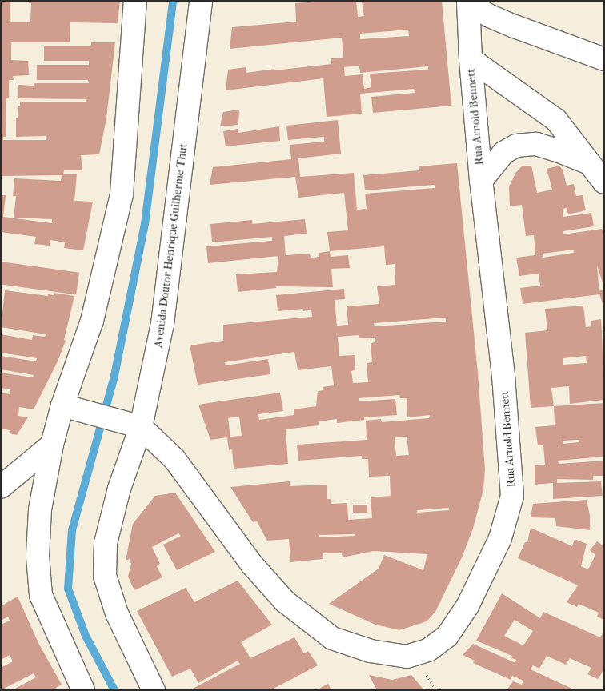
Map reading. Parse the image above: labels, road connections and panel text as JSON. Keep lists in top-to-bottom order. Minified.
{"streets":{"street":["Rua Arnold Bennett","Avenida Doutor Henrique Guilherme Thut"]},"crossings":[["Rua Arnold Bennett","Avenida Doutor Henrique Guilherme Thut"]]}
